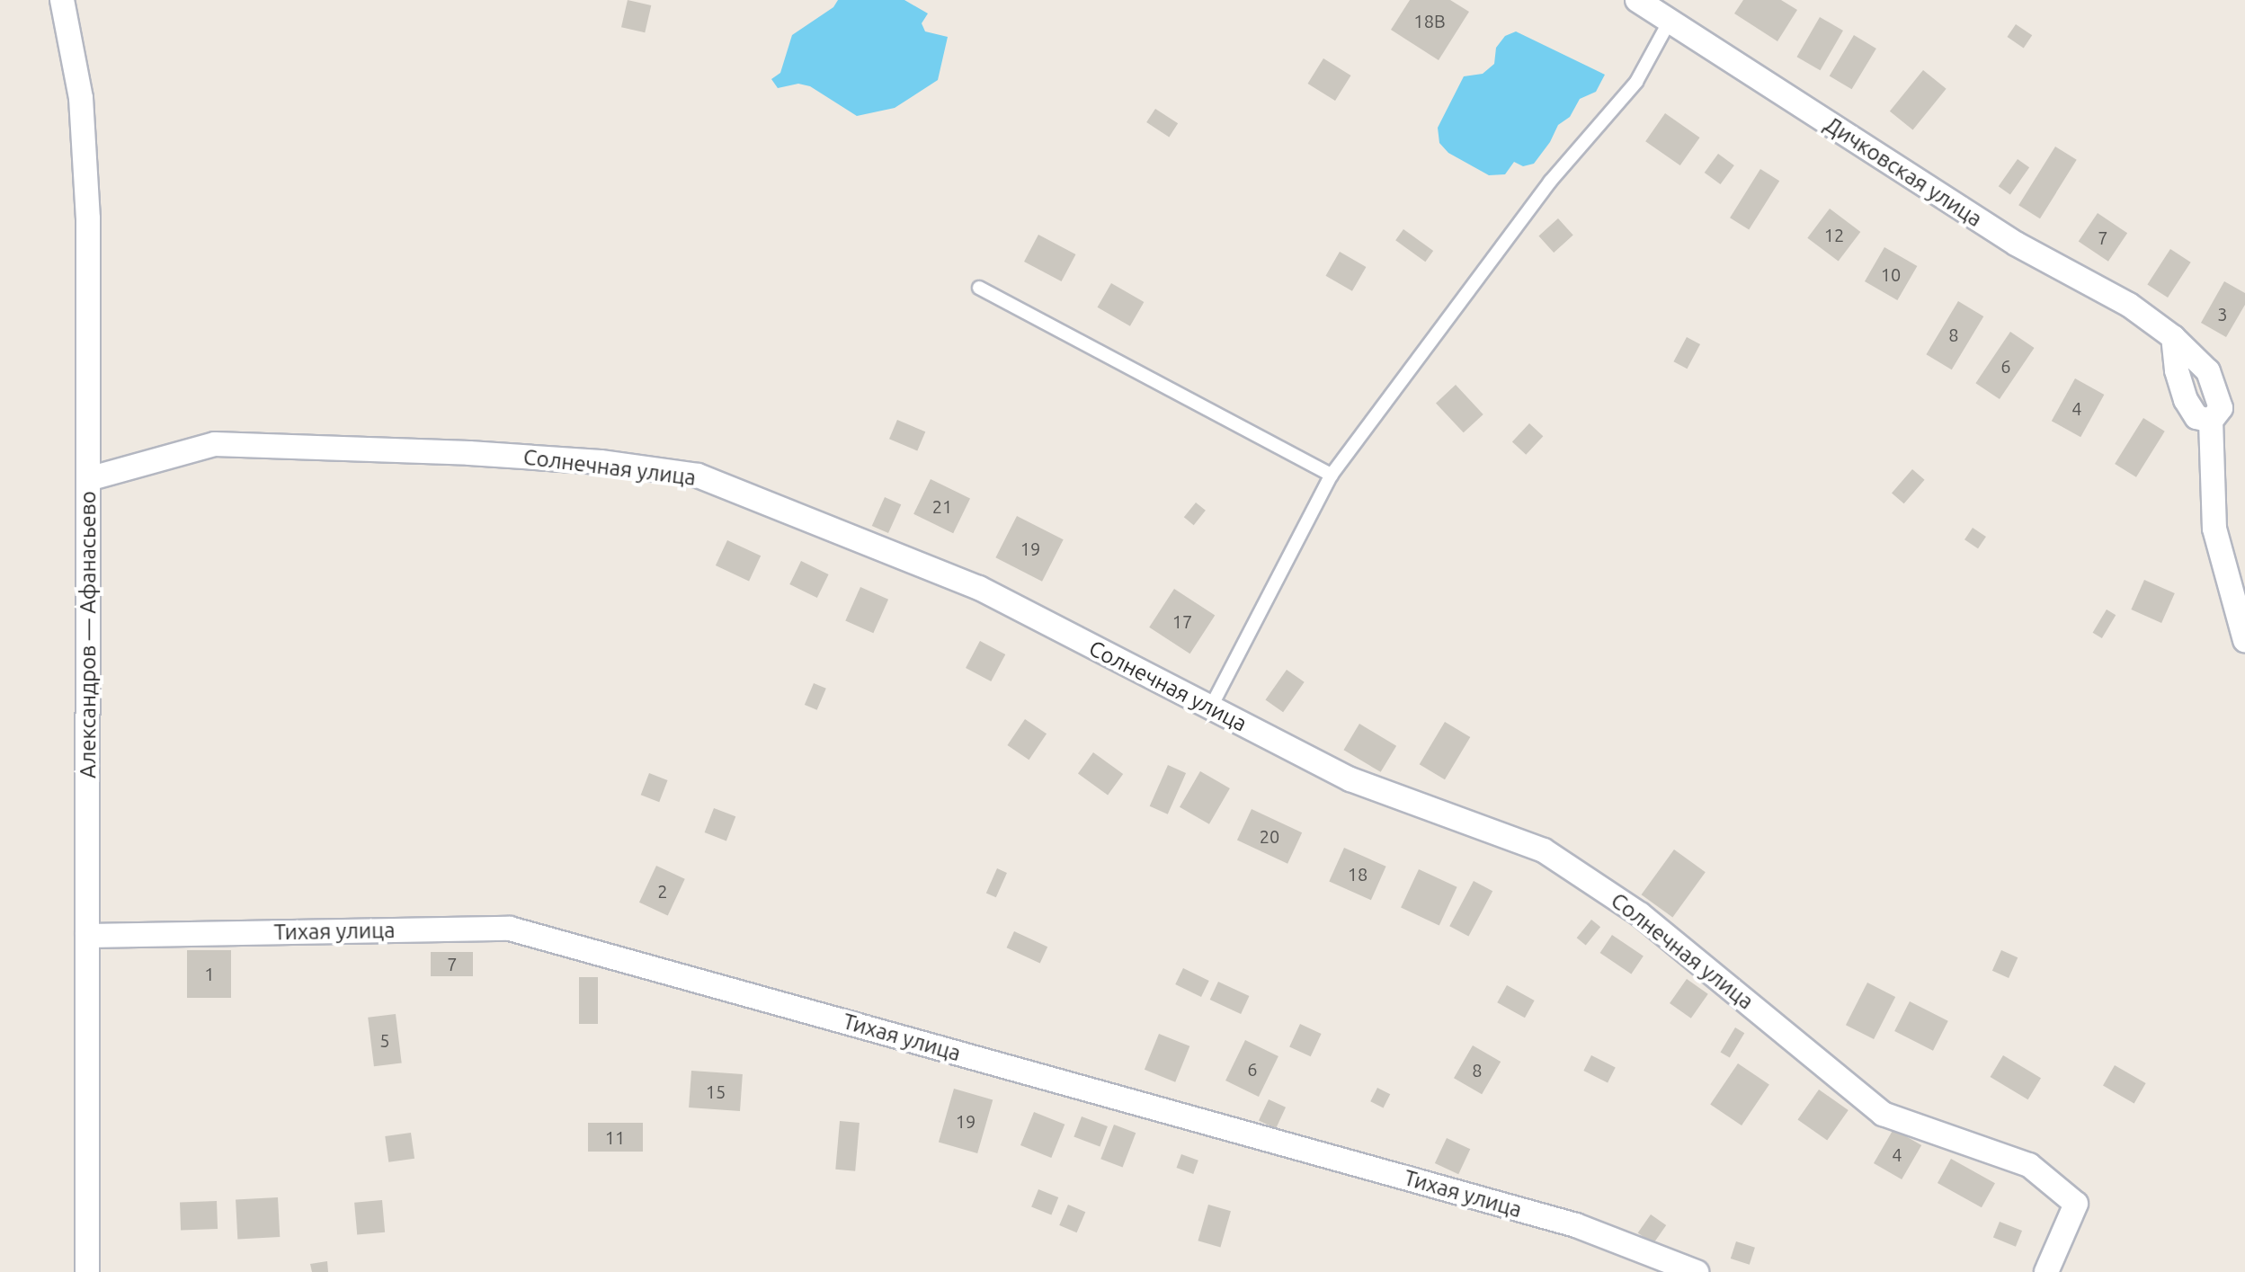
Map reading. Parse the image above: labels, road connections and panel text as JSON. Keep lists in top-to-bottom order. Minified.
{"streets":{"street":["Дичковская улица","Солнечная улица","Александров — Афанасьево","Тихая улица"]},"crossings":[["Солнечная улица","Александров — Афанасьево"],["Александров — Афанасьево","Тихая улица"]],"house_numbers":["18В","12","7","10","3","8","6","4","21","19","17","20","18","2","7","1","5","6","8","15","19","11","4"]}
